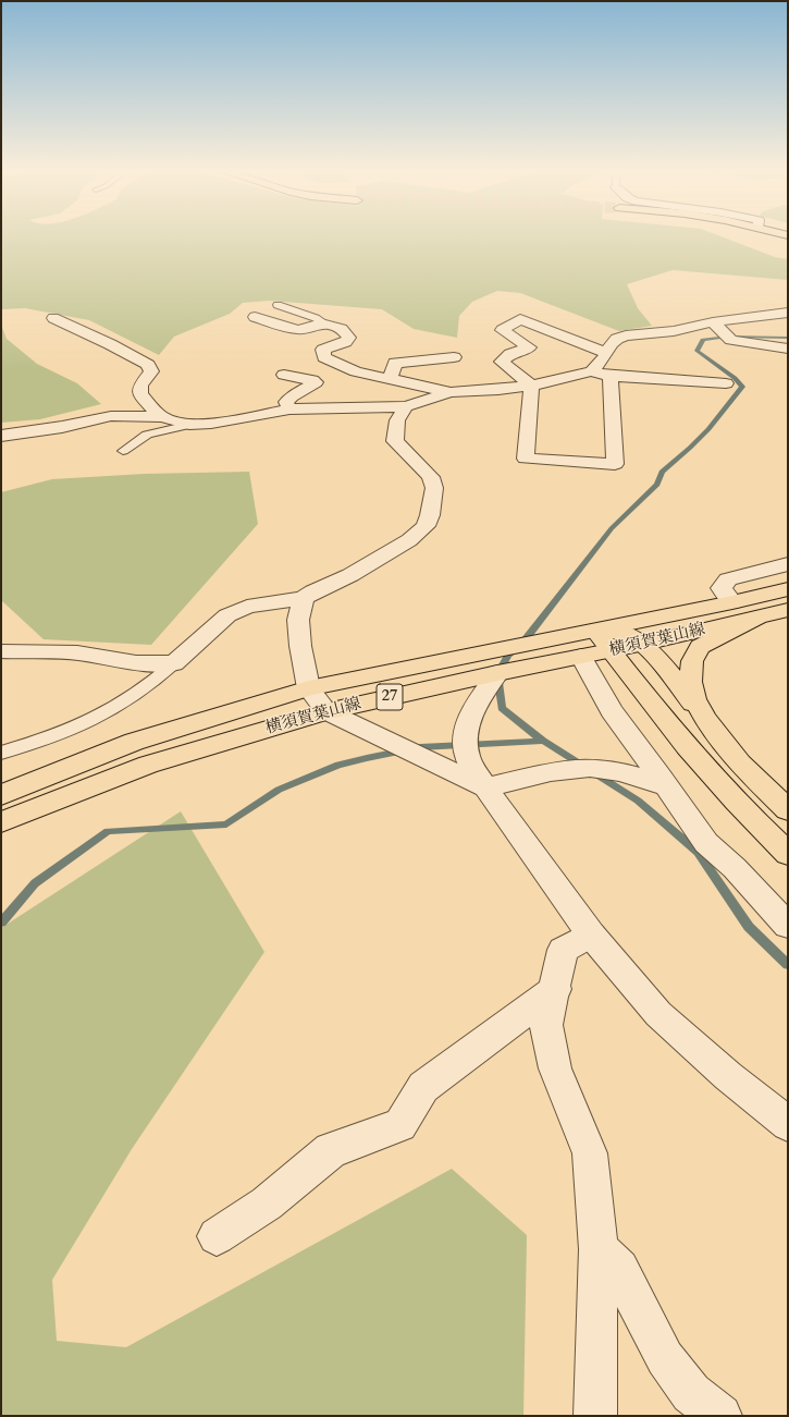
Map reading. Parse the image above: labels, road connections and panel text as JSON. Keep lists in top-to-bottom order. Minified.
{"streets":{"main road":["横須賀葉山線","27"]}}
